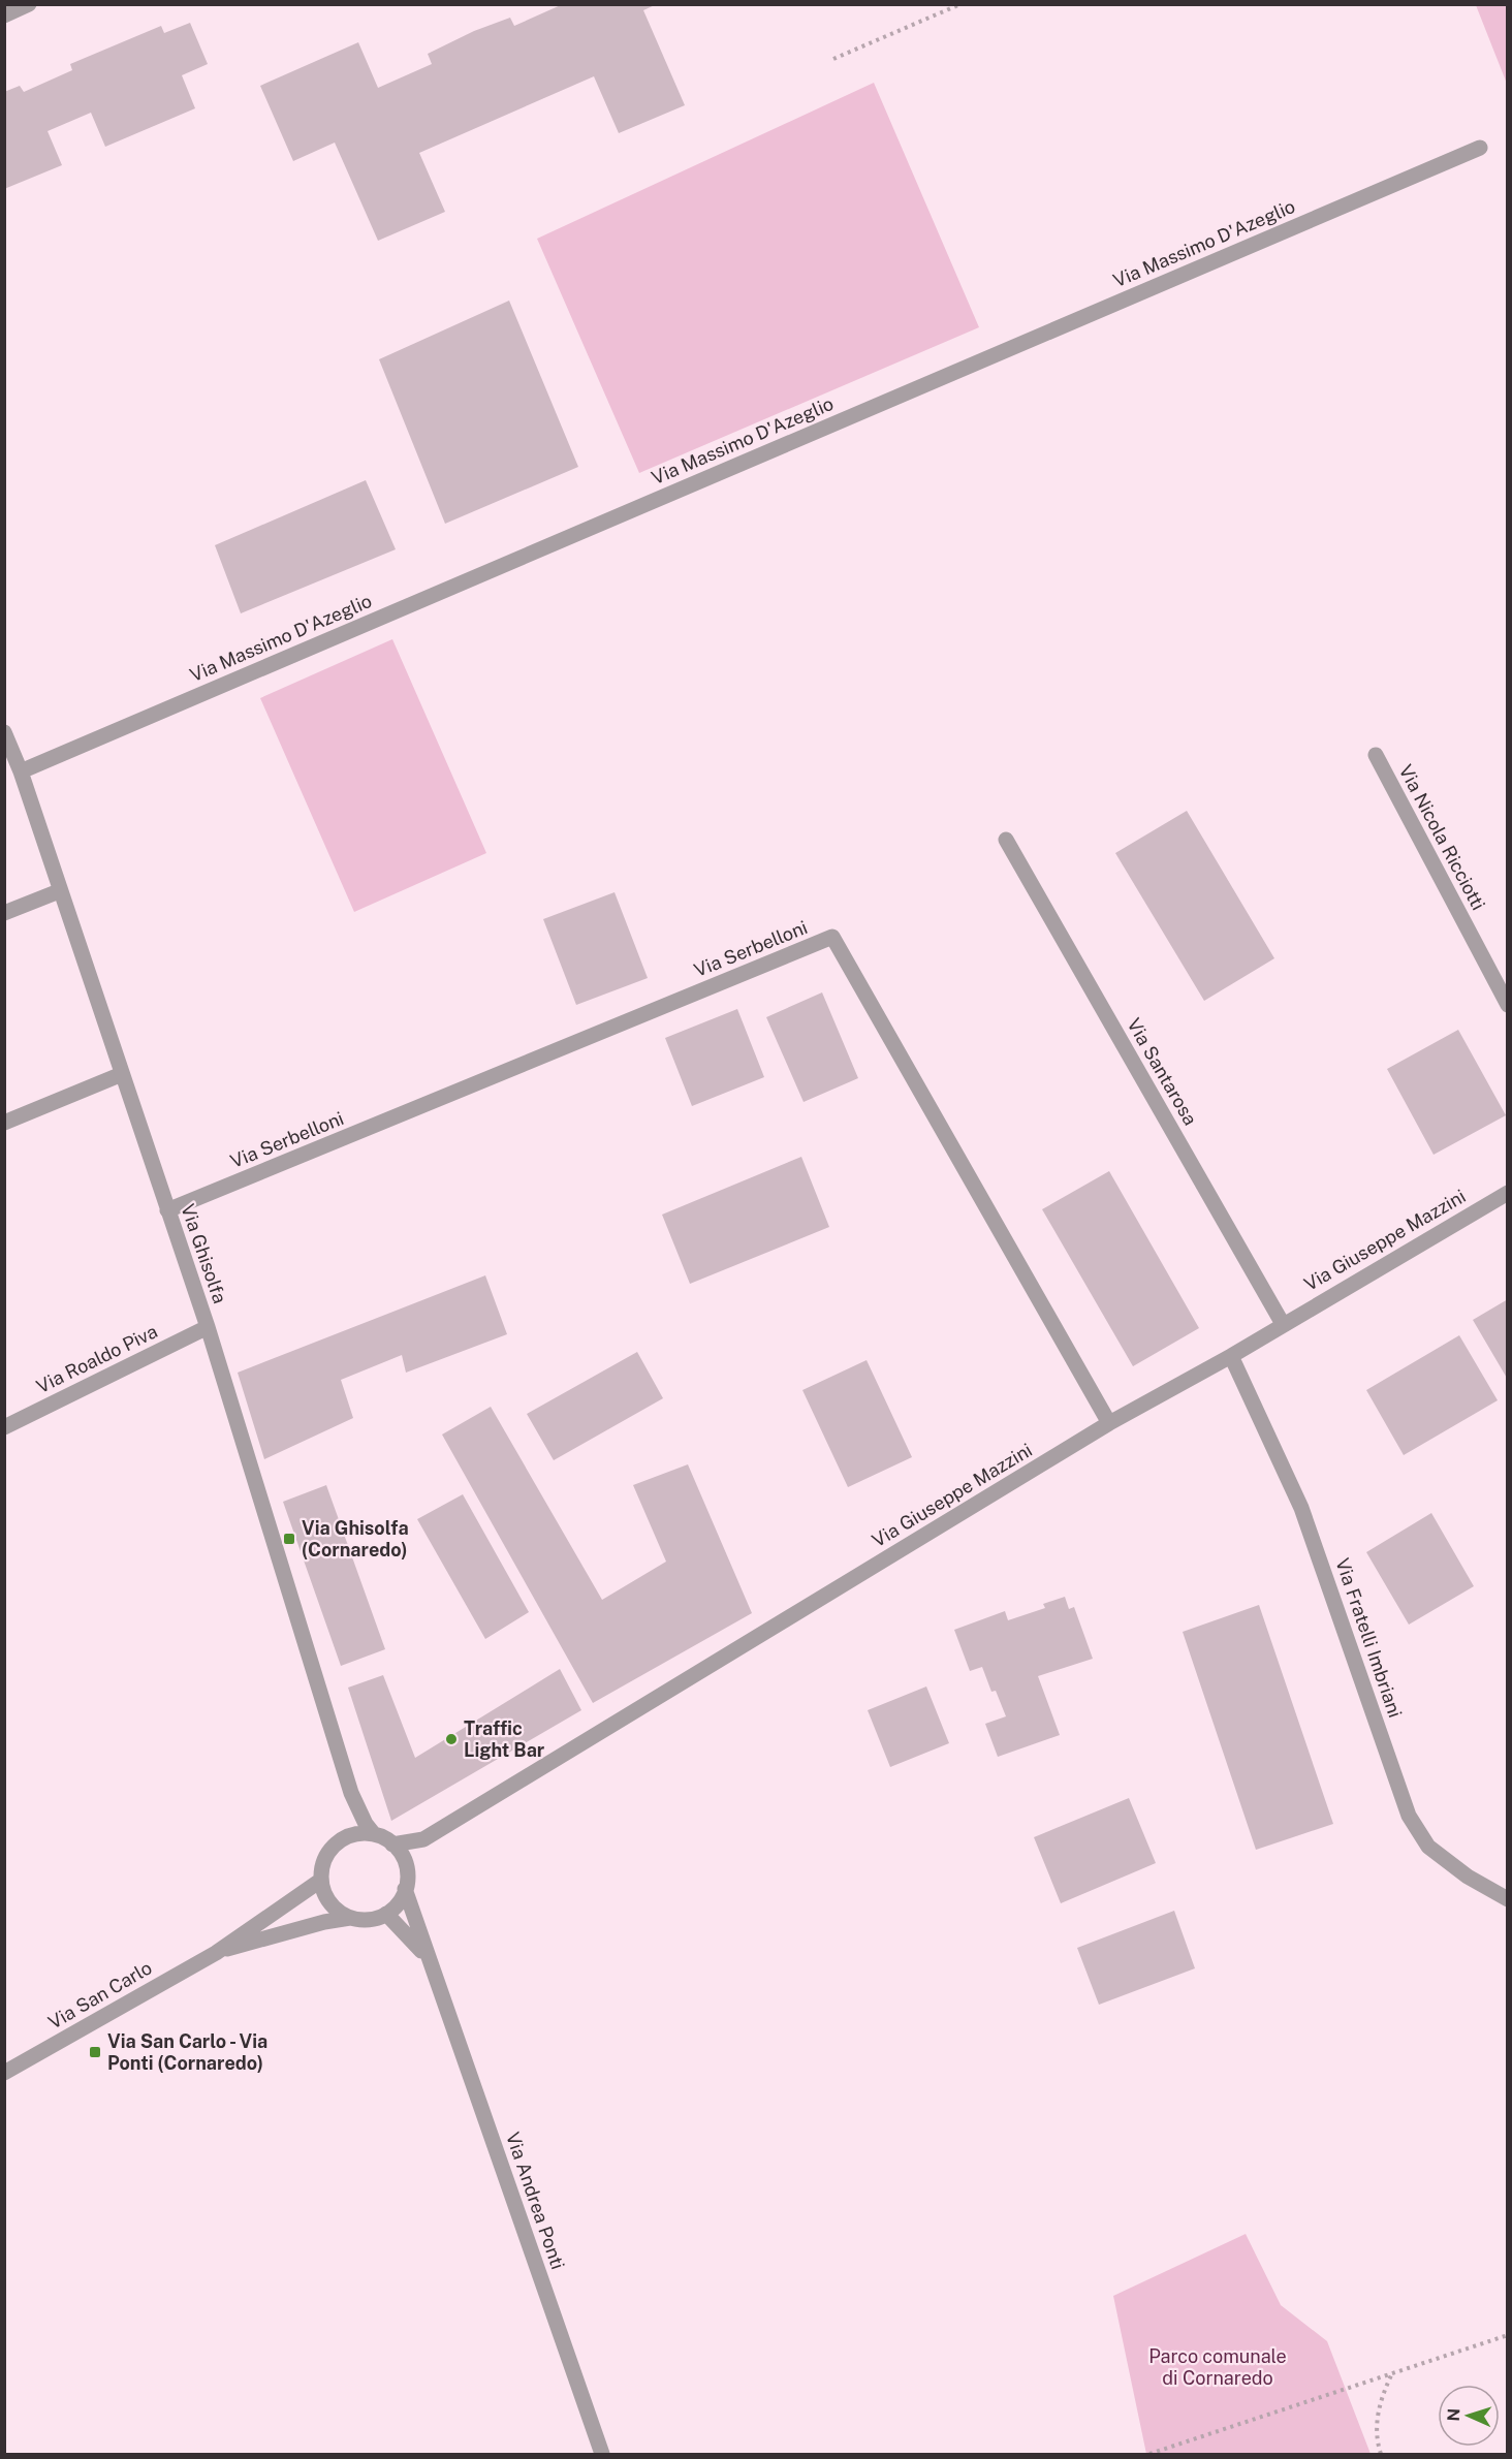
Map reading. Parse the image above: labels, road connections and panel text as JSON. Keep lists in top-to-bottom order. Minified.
{"streets":{"street":["Via Massimo D'Azeglio","Via Nicola Ricciotti","Via Serbelloni","Via Santarosa","Via Giuseppe Mazzini","Via Ghisolfa","Via Roaldo Piva","Via Fratelli Imbriani","Via San Carlo","Via Andrea Ponti"]},"crossings":[["Via Massimo D'Azeglio","Via Ghisolfa"],["Via Serbelloni","Via Giuseppe Mazzini"],["Via Serbelloni","Via Ghisolfa"],["Via Santarosa","Via Giuseppe Mazzini"],["Via Giuseppe Mazzini","Via Ghisolfa"],["Via Giuseppe Mazzini","Via Fratelli Imbriani"],["Via Giuseppe Mazzini","Via San Carlo"],["Via Giuseppe Mazzini","Via Andrea Ponti"],["Via Ghisolfa","Via Roaldo Piva"],["Via Ghisolfa","Via San Carlo"],["Via Ghisolfa","Via Andrea Ponti"],["Via San Carlo","Via Andrea Ponti"]],"parks":["Parco comunale di Cornaredo"],"places":{"transit":["Via Ghisolfa (Cornaredo)","Via San Carlo - Via Ponti (Cornaredo)"],"other":["Traffic Light Bar"]},"north":"left"}
